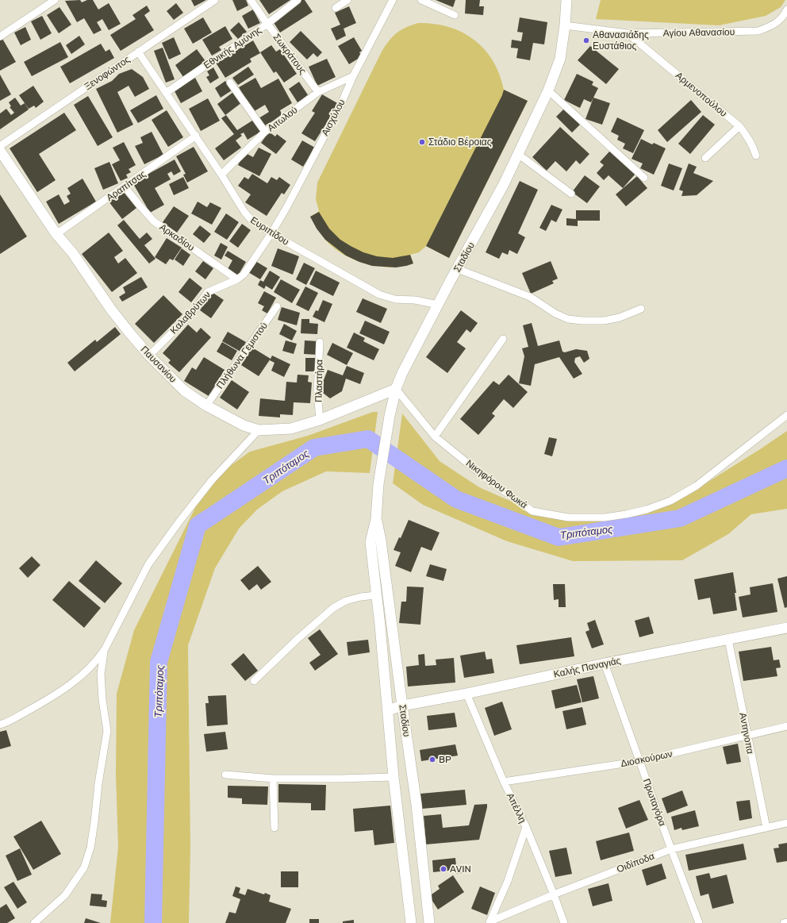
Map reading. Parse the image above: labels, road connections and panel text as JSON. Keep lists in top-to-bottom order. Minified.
{"streets":{"main road":["Σταδίου","Παυσανίου","Καλής Παναγιάς"],"street":["Αγίου Αθανασίου","Εθνικής Αμύνης","Σωκράτους","Ξενοφώντος","Αρμενοπούλου","Αισχύλου","Αιτωλού","Αραπίτσας","Ευριπίδου","Αρκαδίου","Καλαβρύτων","Πλήθωνα Γεμιστού","Πλαστήρα","Νικηφόρου Φωκά","Αντηνοπα","Διοσκούρων","Πρωταγόρα","Απέλλη","Οιδίποδα"]},"crossings":[["Αγίου Αθανασίου","Αρμενοπούλου"],["Αγίου Αθανασίου","Σταδίου"],["Εθνικής Αμύνης","Σωκράτους"],["Εθνικής Αμύνης","Ευριπίδου"],["Σωκράτους","Αιτωλού"],["Ξενοφώντος","Ευριπίδου"],["Αισχύλου","Αιτωλού"],["Αισχύλου","Ευριπίδου"],["Αισχύλου","Καλαβρύτων"],["Αιτωλού","Ευριπίδου"],["Αραπίτσας","Ευριπίδου"],["Αραπίτσας","Αρκαδίου"],["Αραπίτσας","Παυσανίου"],["Ευριπίδου","Σταδίου"],["Ευριπίδου","Καλαβρύτων"],["Αρκαδίου","Καλαβρύτων"],["Σταδίου","Παυσανίου"],["Σταδίου","Νικηφόρου Φωκά"],["Σταδίου","Καλής Παναγιάς"],["Καλαβρύτων","Παυσανίου"],["Πλήθωνα Γεμιστού","Παυσανίου"],["Παυσανίου","Πλαστήρα"],["Παυσανίου","Νικηφόρου Φωκά"],["Καλής Παναγιάς","Αντηνοπα"],["Καλής Παναγιάς","Πρωταγόρα"],["Καλής Παναγιάς","Απέλλη"],["Αντηνοπα","Διοσκούρων"],["Αντηνοπα","Οιδίποδα"],["Διοσκούρων","Πρωταγόρα"],["Διοσκούρων","Απέλλη"],["Πρωταγόρα","Οιδίποδα"],["Απέλλη","Οιδίποδα"]],"water":["Τριπόταμος"],"places":["Αθανασιάδης Ευστάθιος","Στάδιο Βέροιας","BP","AVIN"]}
